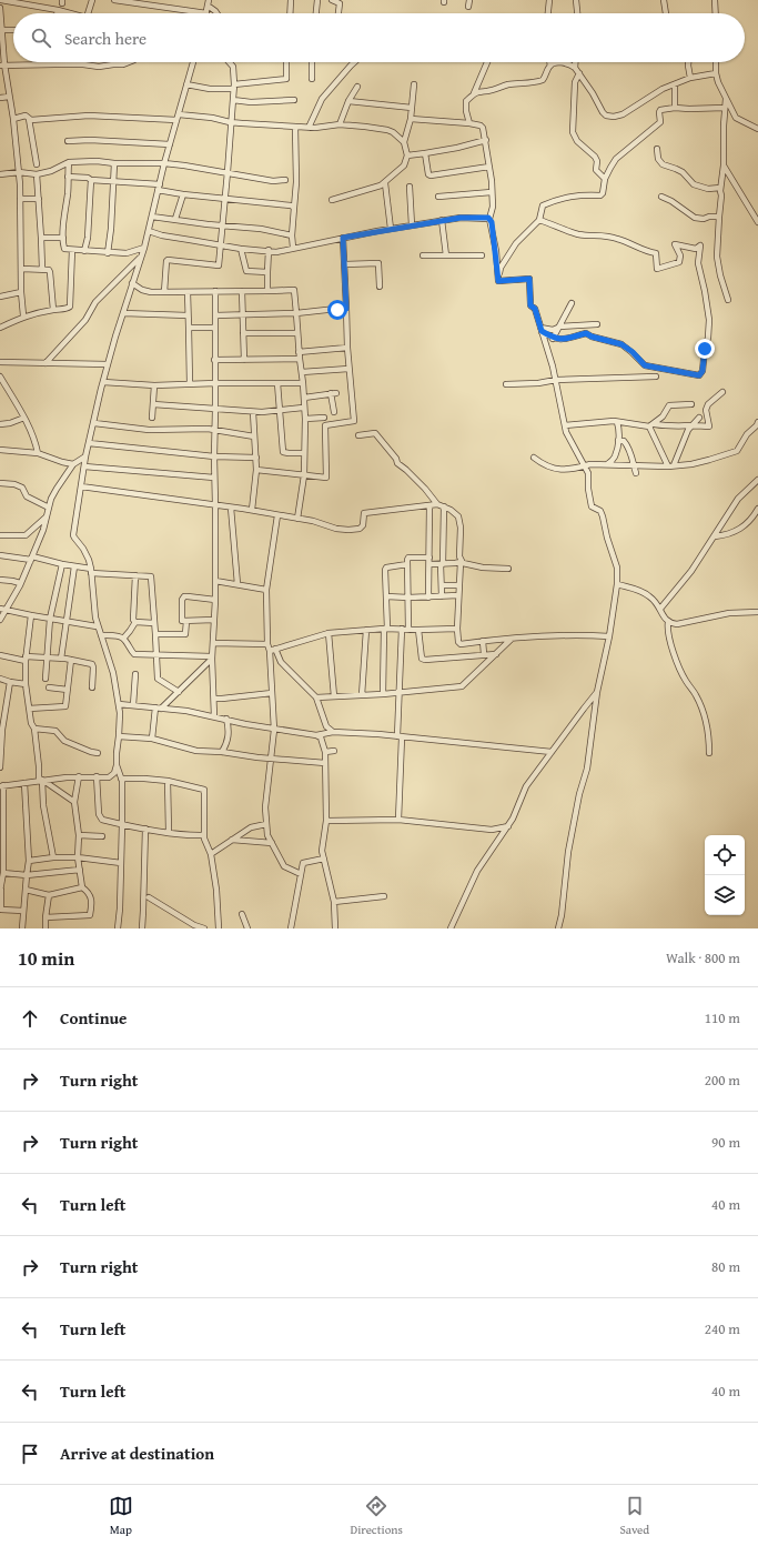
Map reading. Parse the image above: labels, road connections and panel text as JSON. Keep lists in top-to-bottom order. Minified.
{"page":{"search":"Search here","heading":["10 min","Walk · 800 m"],"list":[["Continue","110 m"],["Turn right","200 m"],["Turn right","90 m"],["Turn left","40 m"],["Turn right","80 m"],["Turn left","240 m"],["Turn left","40 m"],"Arrive at destination"],"nav":["Map","Directions","Saved"]}}
